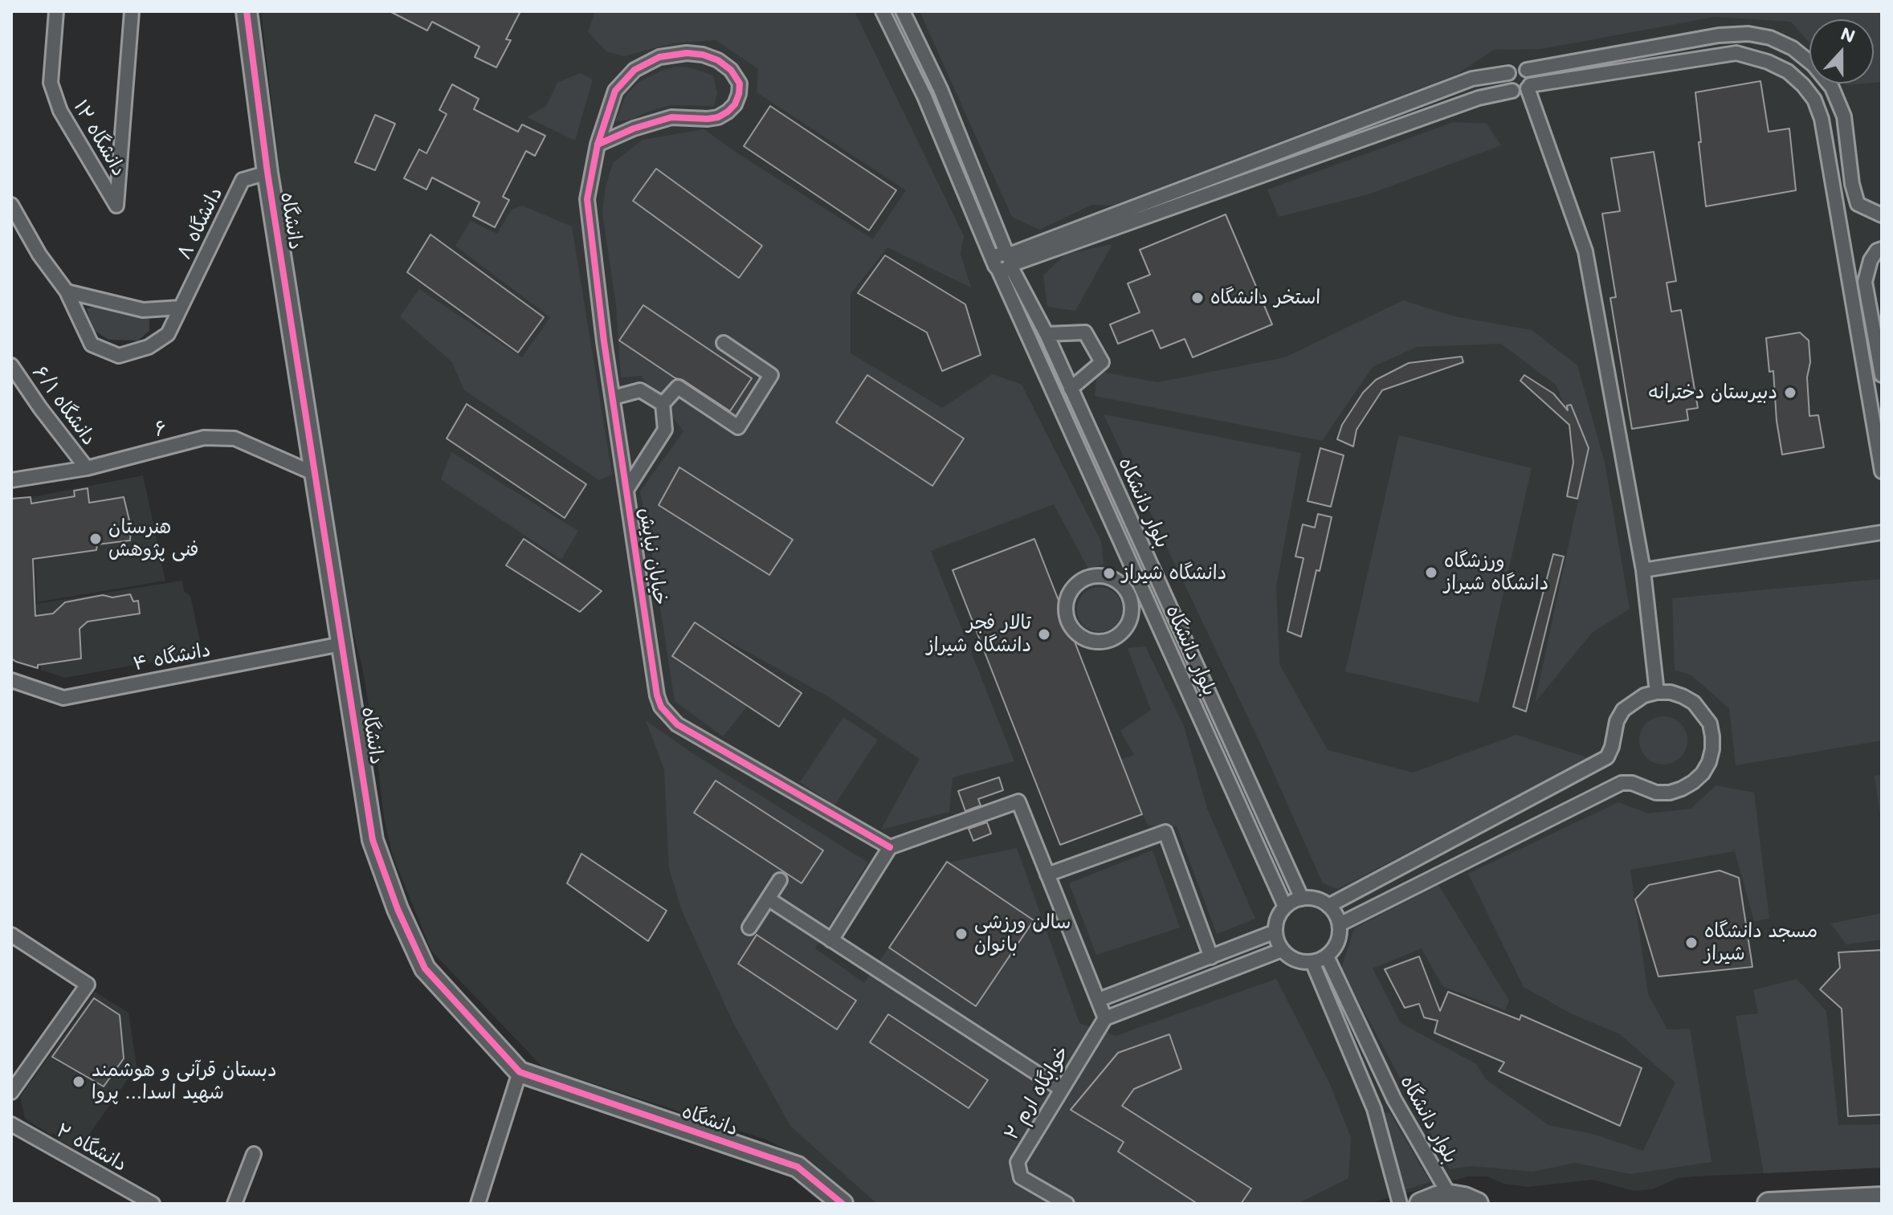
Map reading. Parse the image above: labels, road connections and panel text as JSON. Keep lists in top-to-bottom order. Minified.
{"streets":{"street":["۱۲ دانشگاه","دانشگاه","۸ دانشگاه","۶/۱ دانشگاه","۶","بلوار دانشکاه","خیابان نیایش","بلوار دانشگاه","۴ دانشگاه","خوابگاه ارم ۲","۲ دانشگاه"]},"crossings":[["دانشگاه","۸ دانشگاه"],["دانشگاه","۶"],["دانشگاه","۴ دانشگاه"],["۶/۱ دانشگاه","۶"],["بلوار دانشکاه","بلوار دانشگاه"]],"places":["استخر دانشگاه","دبیرستان دخترانه","هنرستان فنی پژوهش","ورزشگاه دانشگاه شیراز","دانشگاه شیراز","تالار فجر دانشگاه شیراز","سالن ورزشی بانوان","مسجد دانشگاه شیراز","دبستان قرآنی و هوشمند شهید اسدا... پروا"],"north":"top"}
